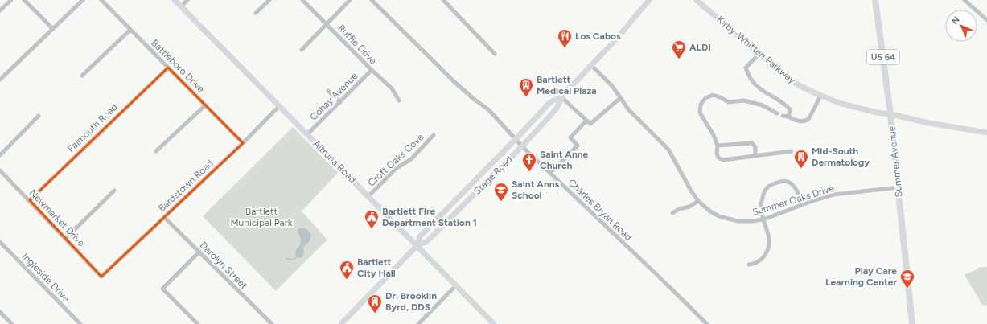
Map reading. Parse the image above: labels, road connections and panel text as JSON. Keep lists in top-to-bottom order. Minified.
{"streets":{"main road":["Kirby-Whitten Parkway","US 64","Altruria Road","Summer Avenue","Stage Road"],"street":["Ruffle Drive","Battleboro Drive","Cohay Avenue","Falmouth Road","Croft Oaks Cove","Bardstown Road","Summer Oaks Drive","Charles Bryan Road","Newmarket Drive","Darolyn Street","Ingleside Drive"]},"crossings":[["Ruffle Drive","Cohay Avenue"],["Kirby-Whitten Parkway","Summer Avenue"],["Battleboro Drive","Falmouth Road"],["Battleboro Drive","Bardstown Road"],["Cohay Avenue","Altruria Road"],["Falmouth Road","Newmarket Drive"],["Croft Oaks Cove","Altruria Road"],["Altruria Road","Stage Road"],["Altruria Road","Bardstown Road"],["Summer Avenue","Summer Oaks Drive"],["Stage Road","Summer Oaks Drive"],["Stage Road","Charles Bryan Road"],["Bardstown Road","Newmarket Drive"],["Bardstown Road","Darolyn Street"]],"parks":["Bartlett Municipal Park"],"places":{"restaurant":["Los Cabos"],"supermarket":["ALDI"],"building":["Bartlett Medical Plaza","Mid-South Dermatology","Dr. Brooklin Byrd, DDS"],"church":["Saint Anne Church"],"school or university":["Saint Anns School","Play Care Learning Center"],"public building":["Bartlett Fire Department Station 1","Bartlett City Hall"]},"north":"top left"}
